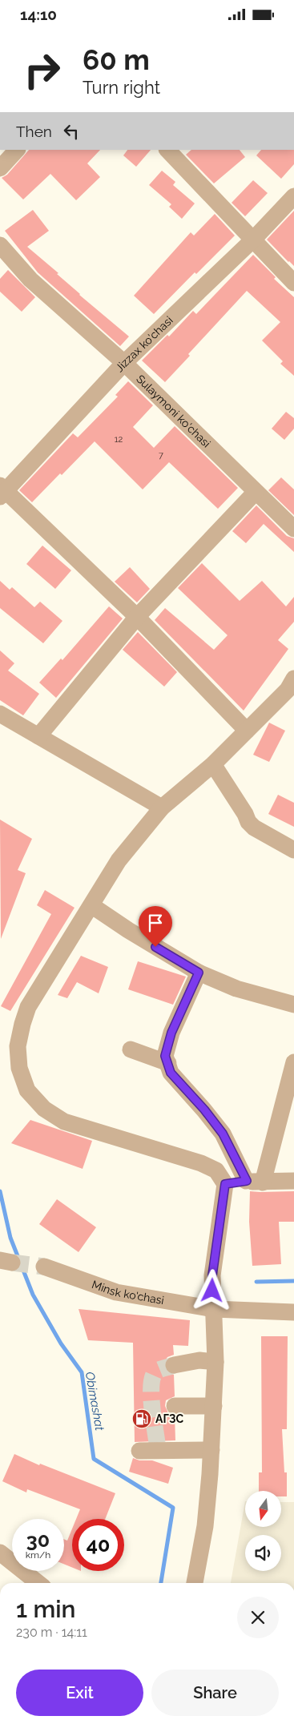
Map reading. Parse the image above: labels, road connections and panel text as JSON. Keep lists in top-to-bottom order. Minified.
{"streets":{"street":["Jizzax ko'chasi","Sulaymoni ko'chasi","Minsk ko'chasi"]},"crossings":[["Jizzax ko'chasi","Sulaymoni ko'chasi"]],"water":["Obimashat"],"places":{"fuel station":["АГЗС"]},"house_numbers":["12","7"],"north":"bottom","page":{"status":"14:10","turn":["60 m","Turn right"],"then":"Then","speed":"30 km/h","limit":"40","heading":["1 min","230 m · 14:11"],"buttons":["Exit","Share"]}}
